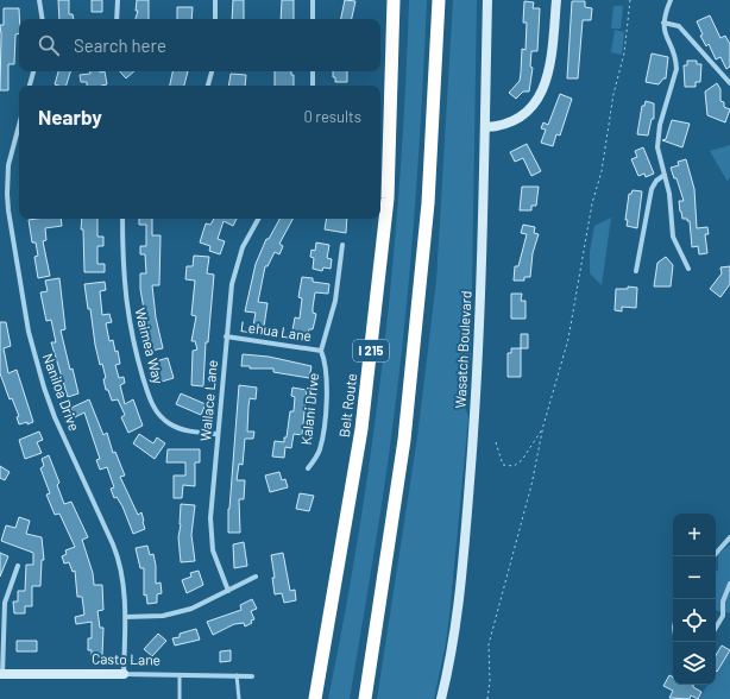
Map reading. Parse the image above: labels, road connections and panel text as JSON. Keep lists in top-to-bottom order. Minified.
{"streets":{"highway":["I 215","Belt Route"],"street":["Lehua Lane","Waimea Way","Wasatch Boulevard","Naniloa Drive","Wallace Lane","Kalani Drive","Casto Lane"]},"crossings":[["Lehua Lane","Wallace Lane"],["Lehua Lane","Kalani Drive"],["Waimea Way","Wallace Lane"],["Naniloa Drive","Casto Lane"]],"page":{"search":"Search here","heading":["Nearby","0 results"],"map_buttons":["+","−"]}}
